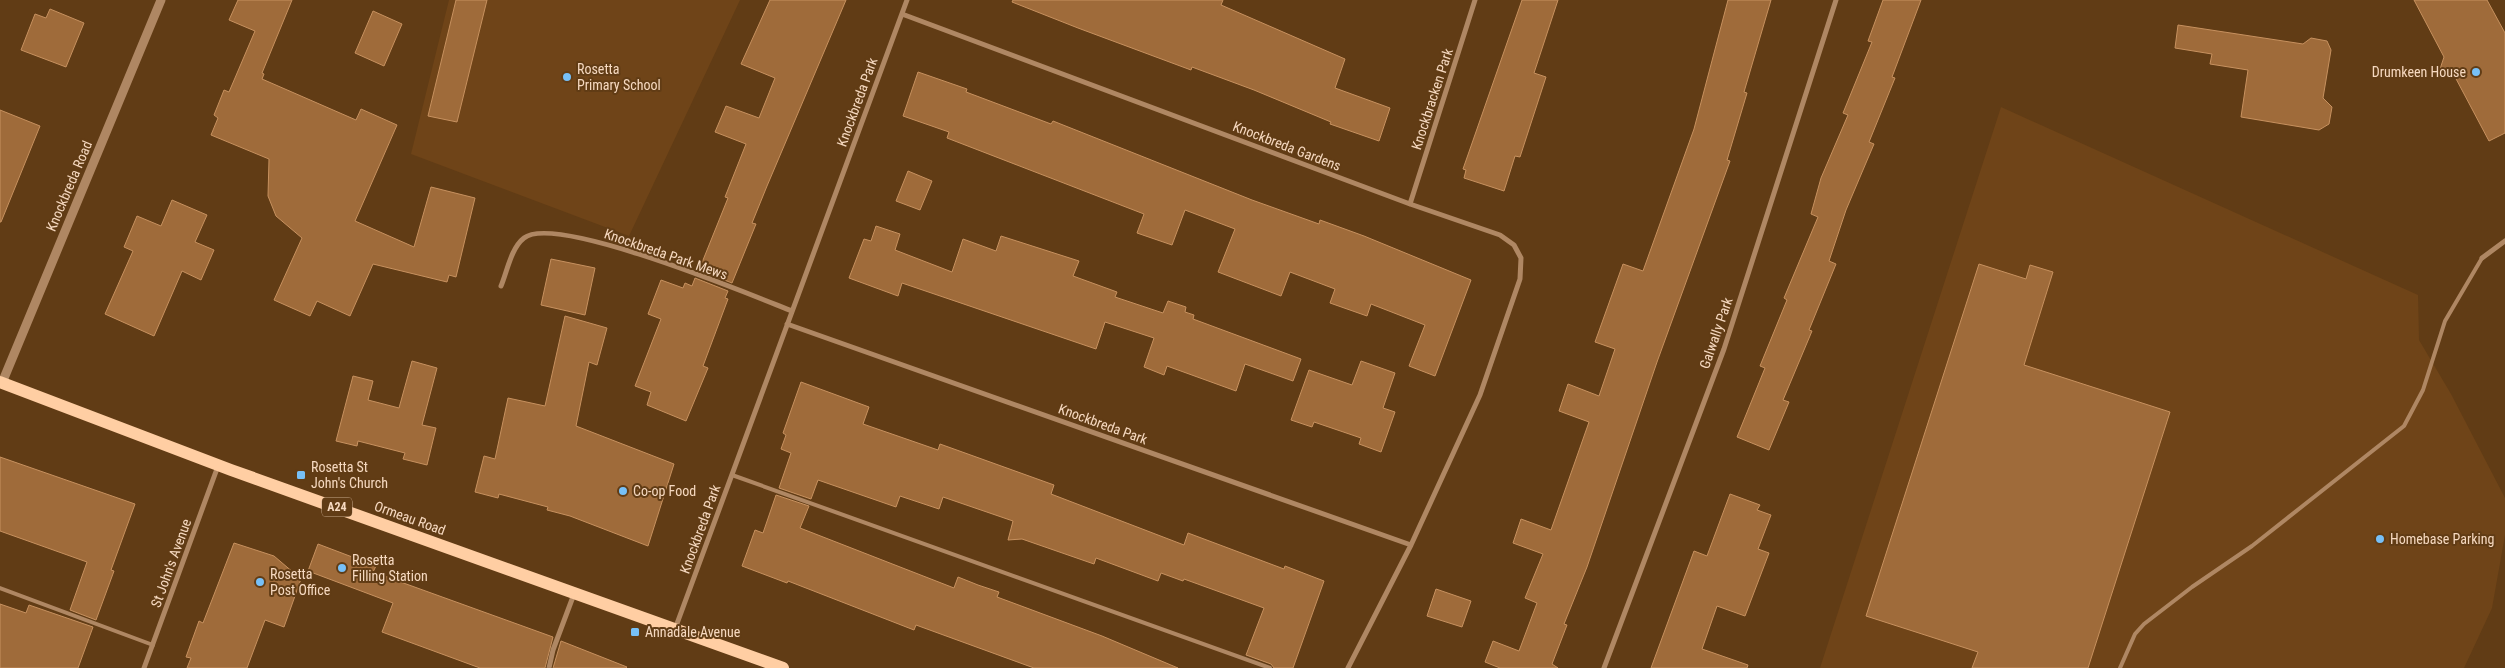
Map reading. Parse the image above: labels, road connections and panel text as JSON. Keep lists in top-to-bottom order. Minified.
{"streets":{"main road":["A24","Ormeau Road"],"street":["Knockbracken Park","Knockbreda Park","Knockbreda Gardens","Knockbreda Road","Knockbreda Park Mews","Galwally Park","St John's Avenue"]},"crossings":[["Knockbracken Park","Knockbreda Gardens"],["Knockbreda Park","Knockbreda Gardens"],["Knockbreda Park","Knockbreda Park Mews"],["Knockbreda Park","Ormeau Road"],["Knockbreda Road","Ormeau Road"],["Ormeau Road","St John's Avenue"]],"places":{"other":["Drumkeen House","Rosetta Primary School","Co-op Food","Homebase Parking","Rosetta Filling Station","Rosetta Post Office"],"transit":["Rosetta St John's Church","Annadale Avenue"]}}
